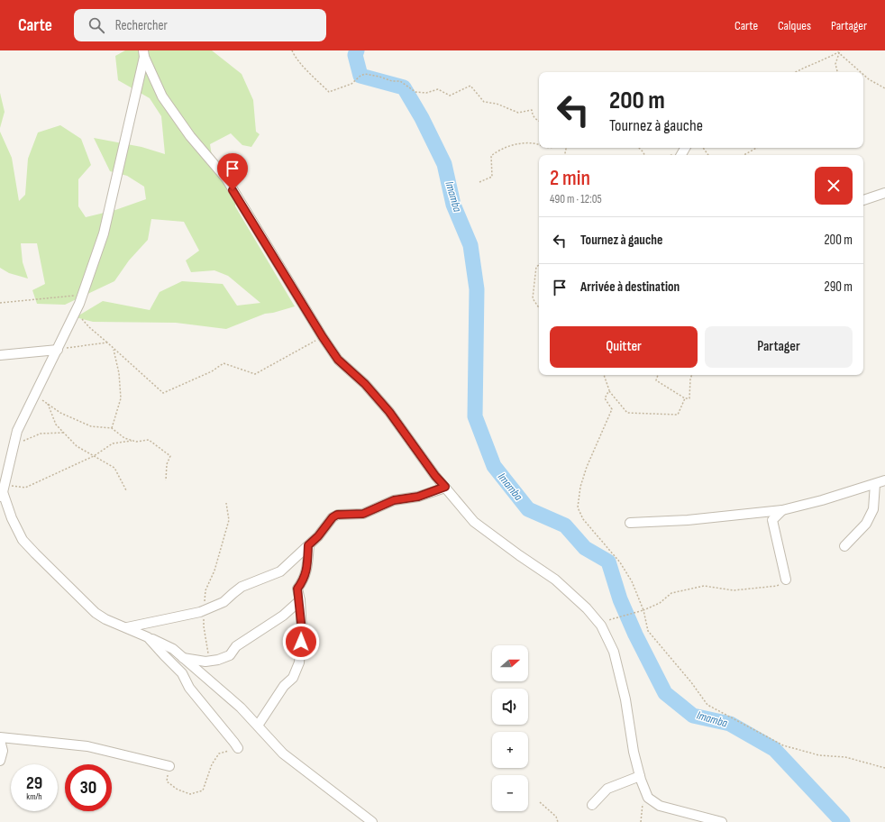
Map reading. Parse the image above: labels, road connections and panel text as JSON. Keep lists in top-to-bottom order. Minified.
{"water":["Imamba"],"north":"right","page":{"header":"Carte","search":"Rechercher","nav":["Carte","Calques","Partager"],"turn":["200 m","Tournez à gauche"],"heading":["2 min","490 m · 12:05"],"list":[{"name":"Tournez à gauche","value":"200 m"},{"name":"Arrivée à destination","value":"290 m"}],"buttons":["Quitter","Partager"],"map_buttons":["+","−"],"speed":"29 km/h","limit":"30"}}
